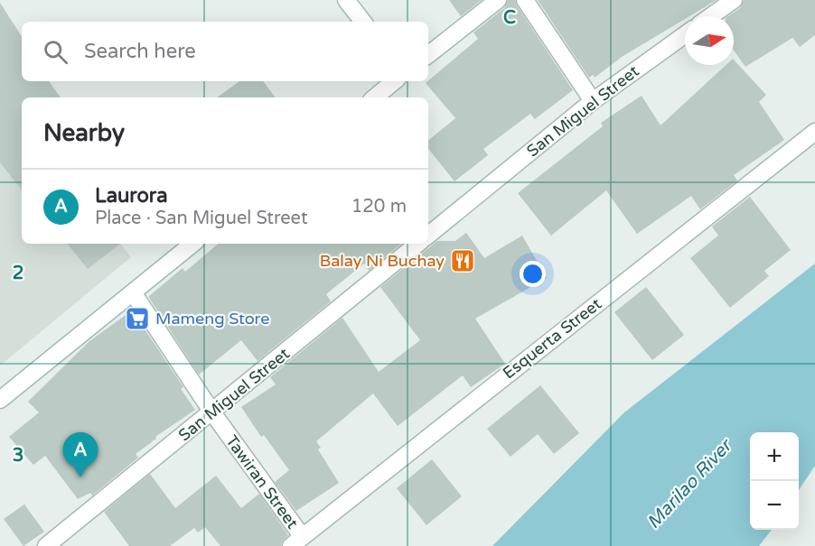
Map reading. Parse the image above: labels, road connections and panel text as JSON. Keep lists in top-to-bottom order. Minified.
{"streets":{"street":["San Miguel Street","Esquerta Street","Tawiran Street"]},"crossings":[["San Miguel Street","Tawiran Street"],["Esquerta Street","Tawiran Street"]],"water":["Marilao River"],"places":{"restaurant":["Balay Ni Buchay"],"supermarket":["Mameng Store"]},"north":"right","page":{"search":"Search here","heading":"Nearby","list":[{"mark":"A","name":"Laurora","note":"Place · San Miguel Street","value":"120 m"}],"map_buttons":["+","−"],"pins":"A"},"grid":{"columns":["C"],"rows":["2","3"]}}
